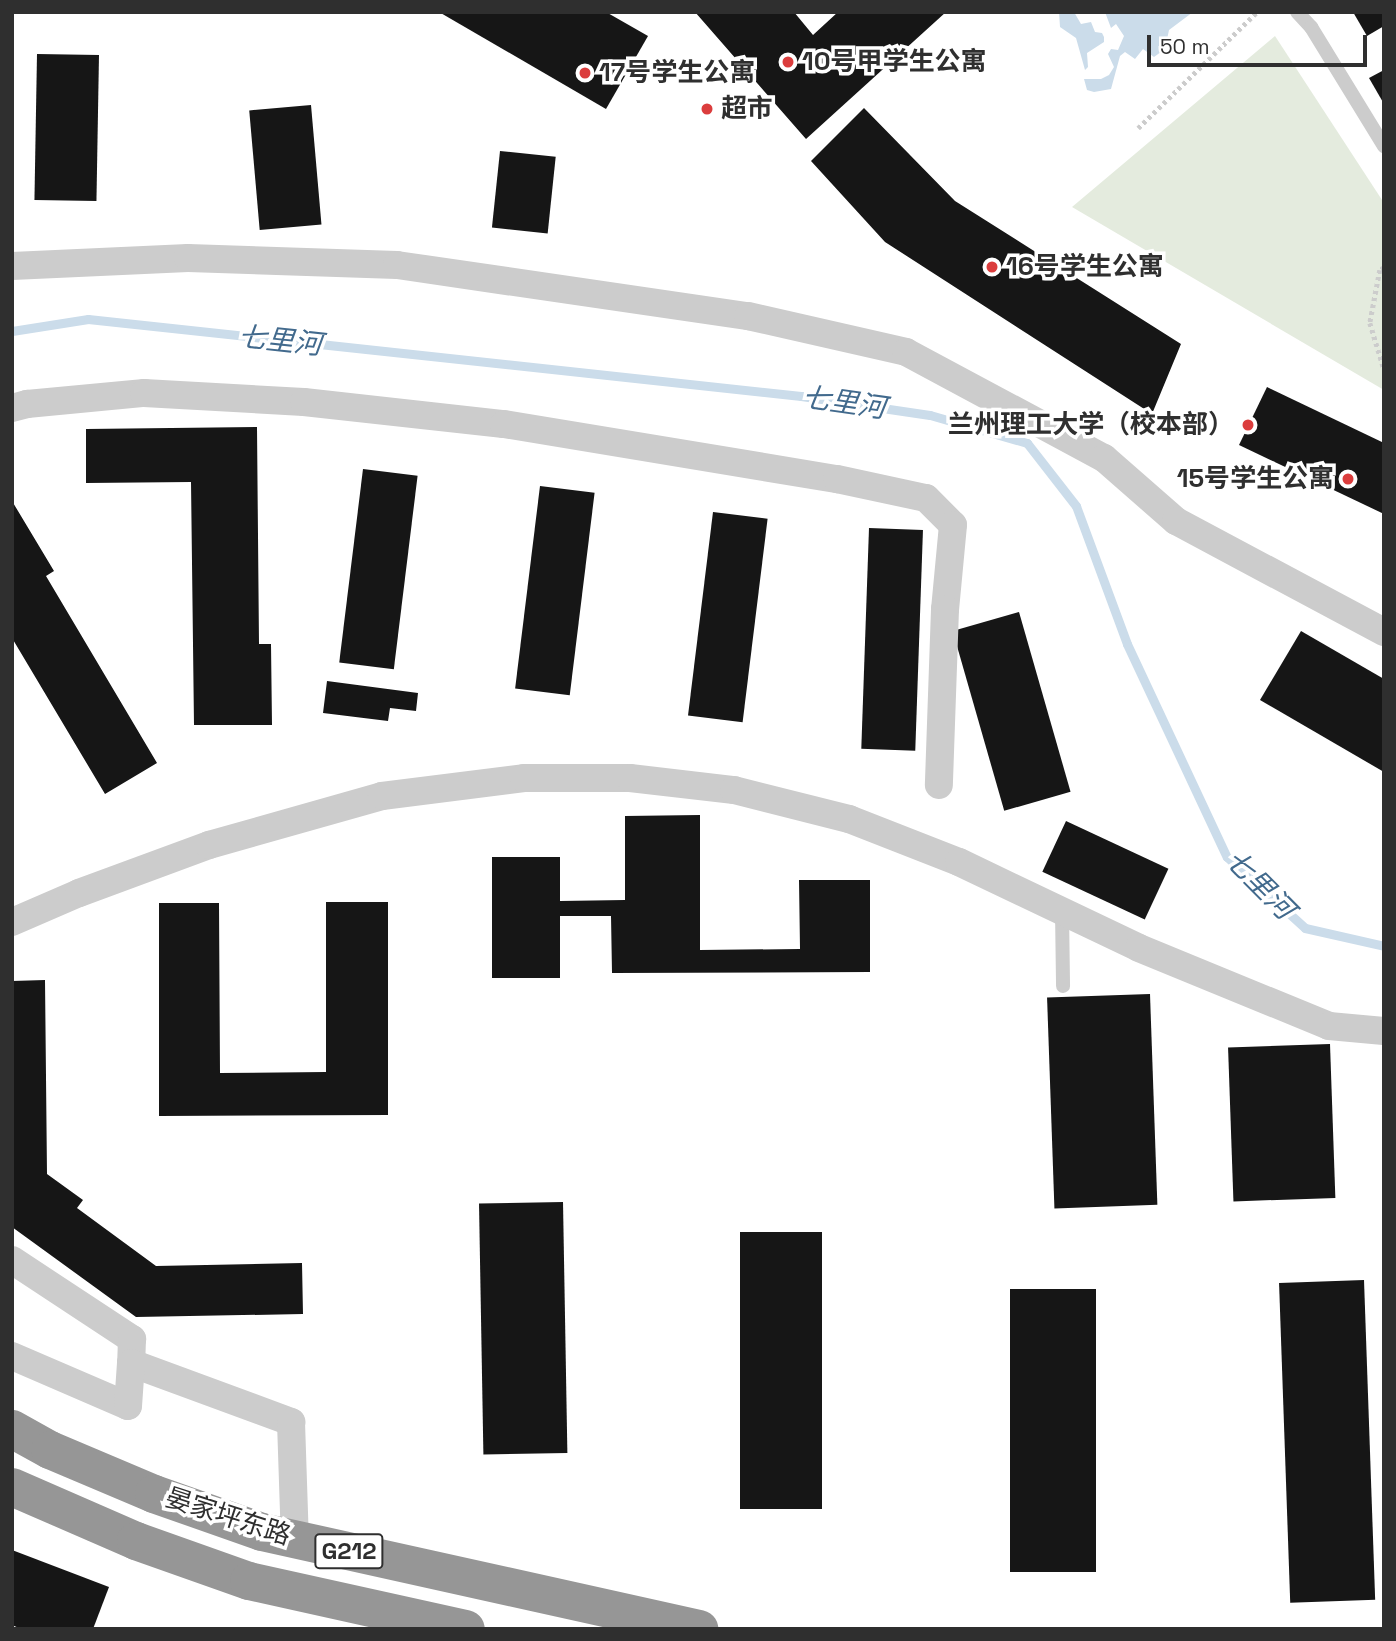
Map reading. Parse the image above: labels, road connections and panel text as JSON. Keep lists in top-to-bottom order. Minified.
{"streets":{"highway":["晏家坪东路","G212"]},"water":["七里河"],"places":["10号甲学生公寓","17号学生公寓","超市","16号学生公寓","兰州理工大学（校本部）","15号学生公寓"],"scale_bar":"50 m"}
